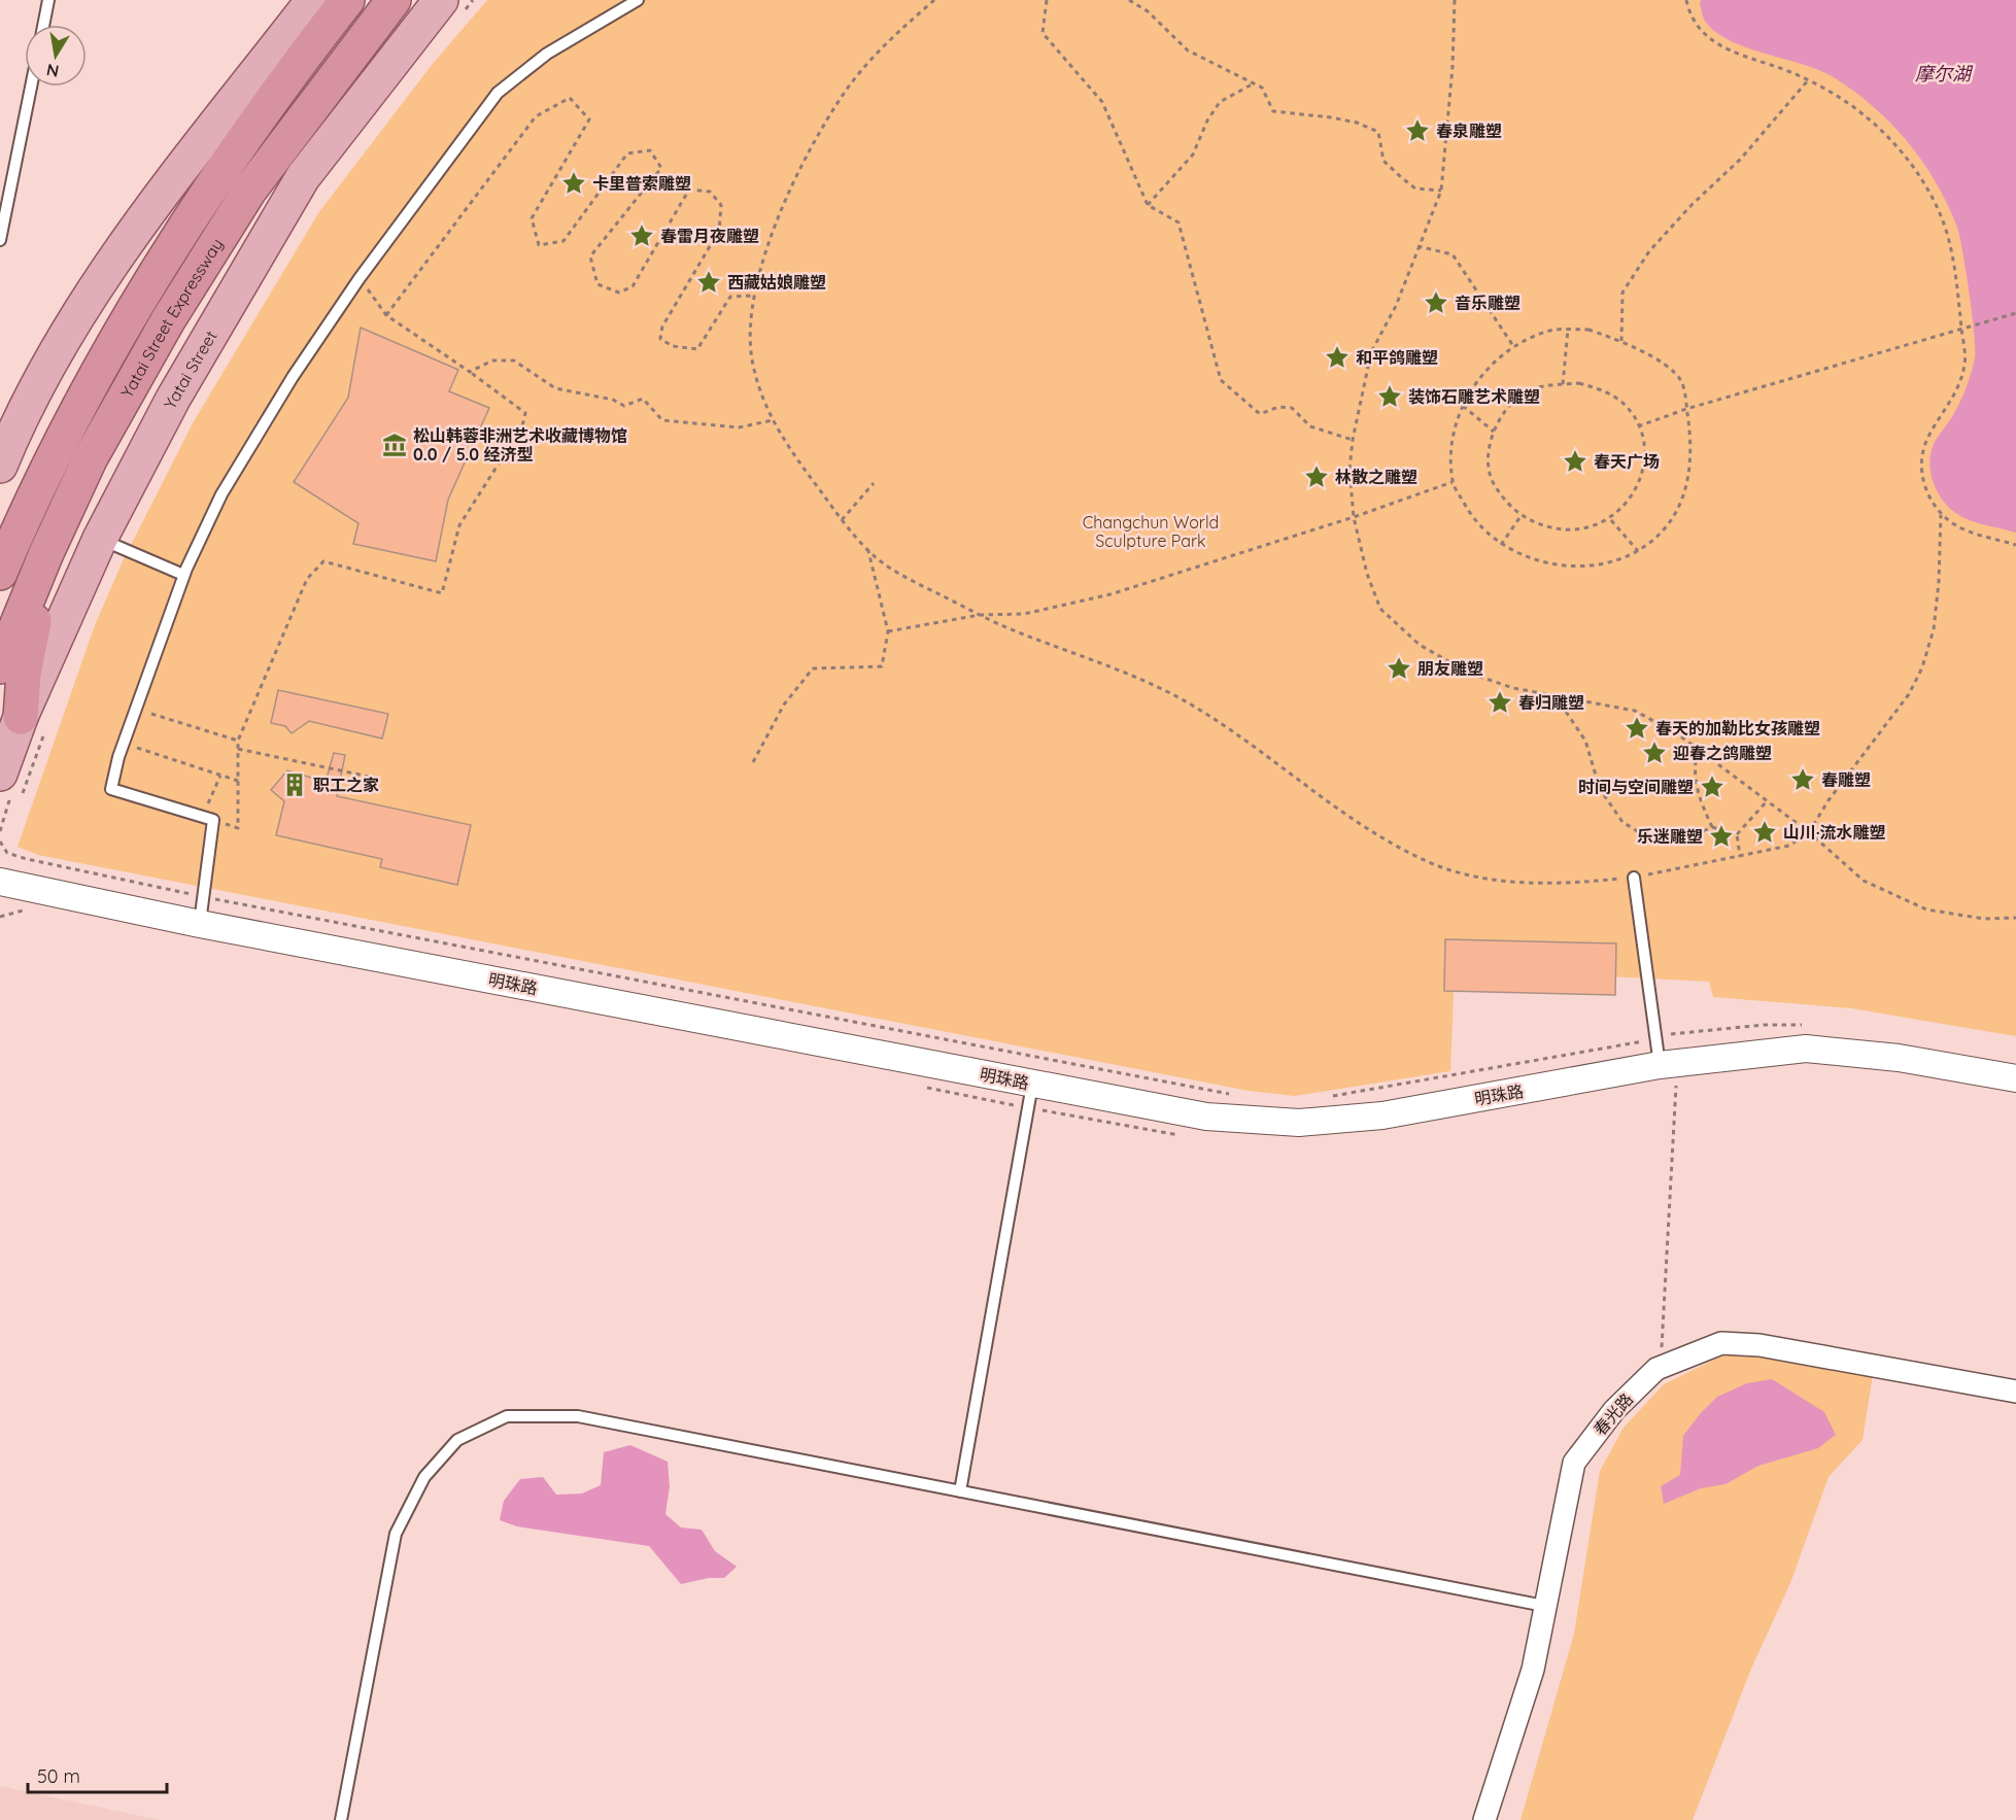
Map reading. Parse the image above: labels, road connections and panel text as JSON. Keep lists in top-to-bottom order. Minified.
{"streets":{"highway":["Yatai Street Expressway"],"main road":["Yatai Street"],"street":["明珠路","春光路"]},"water":["摩尔湖"],"parks":["Changchun World Sculpture Park"],"places":{"place":["春泉雕塑","卡里普索雕塑","春雷月夜雕塑","西藏姑娘雕塑","音乐雕塑","和平鸽雕塑","装饰石雕艺术雕塑","春天广场","林散之雕塑","朋友雕塑","春归雕塑","春天的加勒比女孩雕塑","迎春之鸽雕塑","春雕塑","时间与空间雕塑","山川·流水雕塑","乐迷雕塑"],"museum":["松山韩蓉非洲艺术收藏博物馆 0.0 / 5.0 经济型"],"building":["职工之家"]},"scale_bar":"50 m","north":"bottom"}
